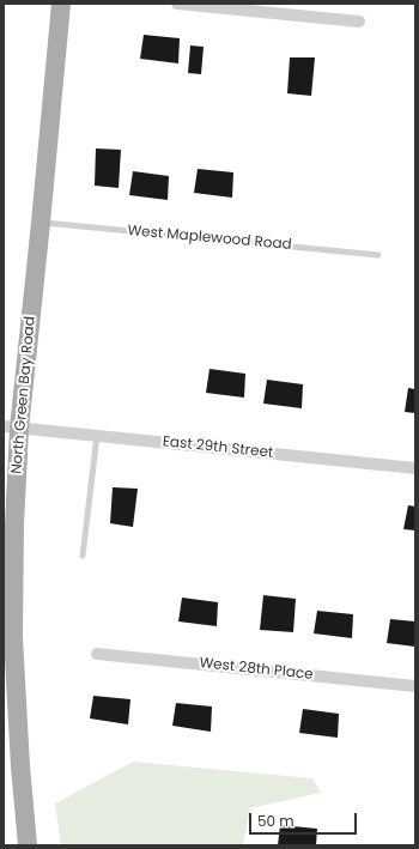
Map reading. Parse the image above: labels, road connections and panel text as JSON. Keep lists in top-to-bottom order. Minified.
{"streets":{"main road":["North Green Bay Road"],"street":["East 29th Street","West 28th Place"],"lane":["West Maplewood Road"]},"crossings":[["West Maplewood Road","North Green Bay Road"],["North Green Bay Road","East 29th Street"]],"scale_bar":"50 m"}
